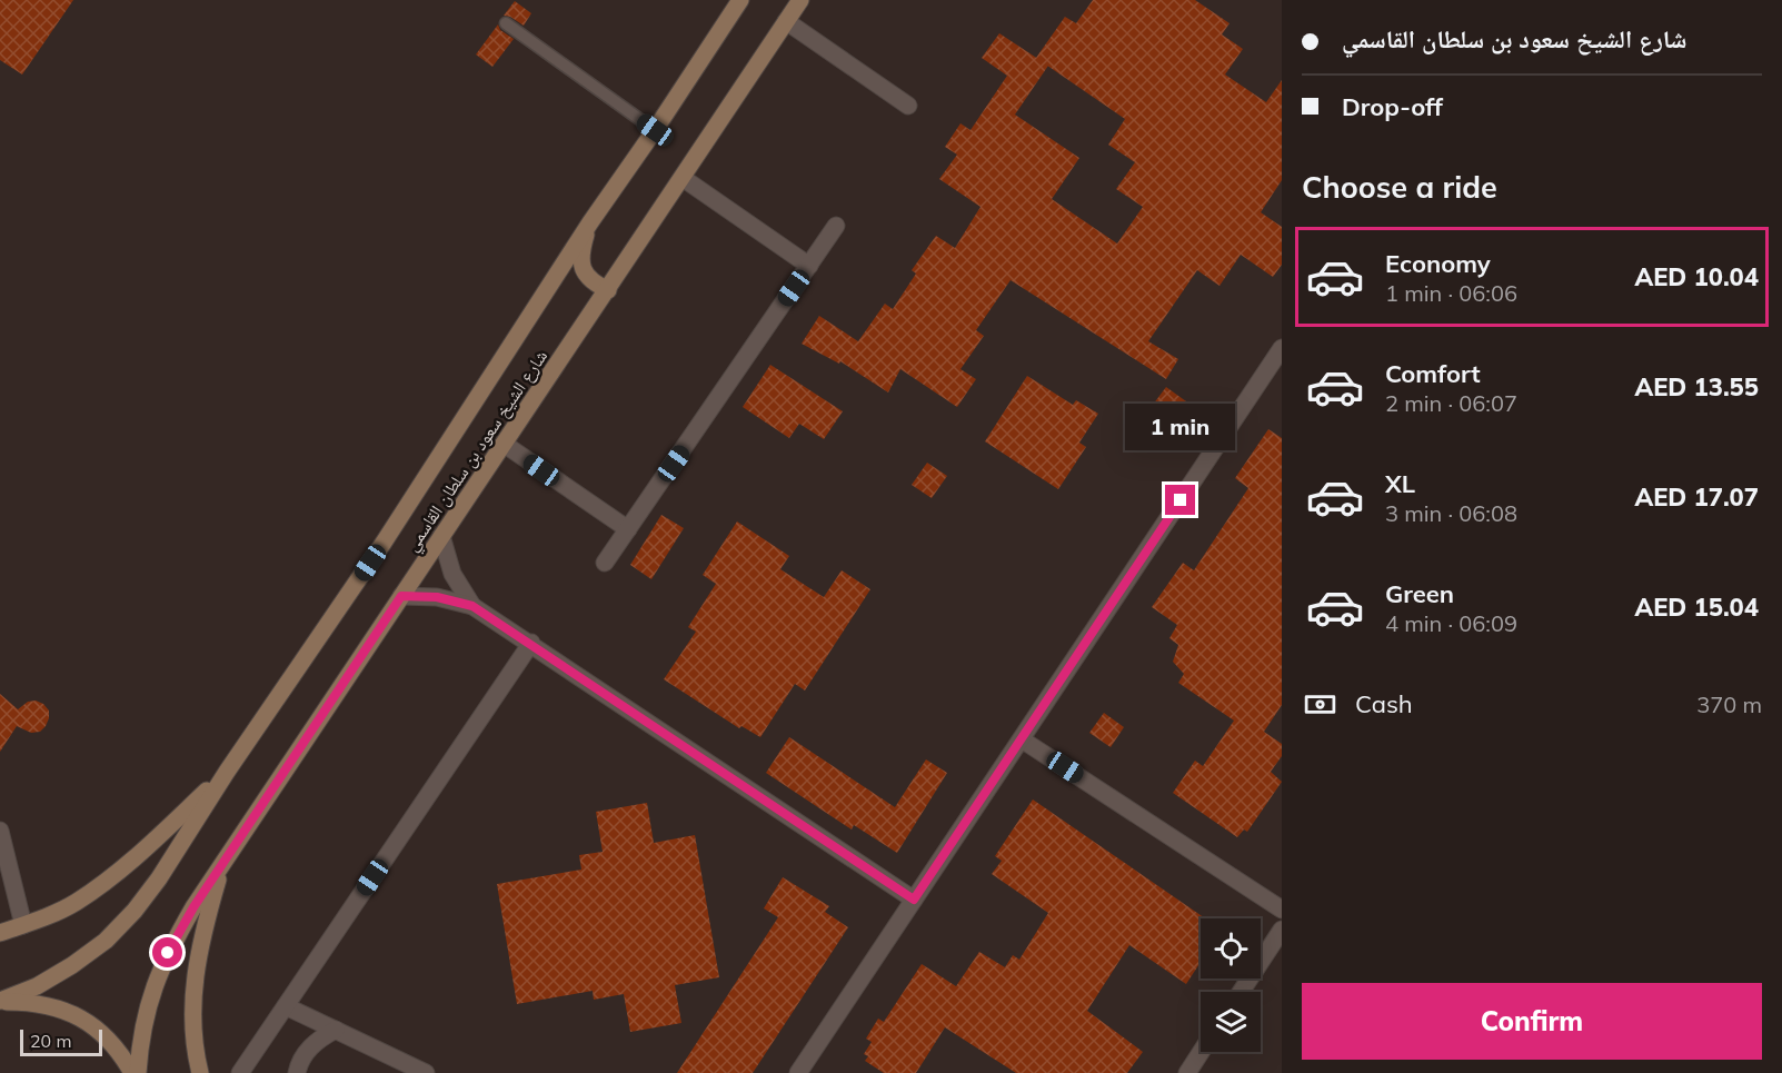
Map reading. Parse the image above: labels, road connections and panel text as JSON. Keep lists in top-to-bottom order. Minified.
{"streets":{"main road":["شارع الشيخ سعود بن سلطان القاسمي"]},"scale_bar":"20 m","page":{"banner":["شارع الشيخ سعود بن سلطان القاسمي","Drop-off"],"heading":"Choose a ride","list":[{"name":"Economy","note":"1 min · 06:06","value":"AED 10.04"},{"name":"Comfort","note":"2 min · 06:07","value":"AED 13.55"},{"name":"XL","note":"3 min · 06:08","value":"AED 17.07"},{"name":"Green","note":"4 min · 06:09","value":"AED 15.04"}],"bubble":"1 min","pay":["Cash","370 m"],"buttons":"Confirm","scale":"20 m"}}
